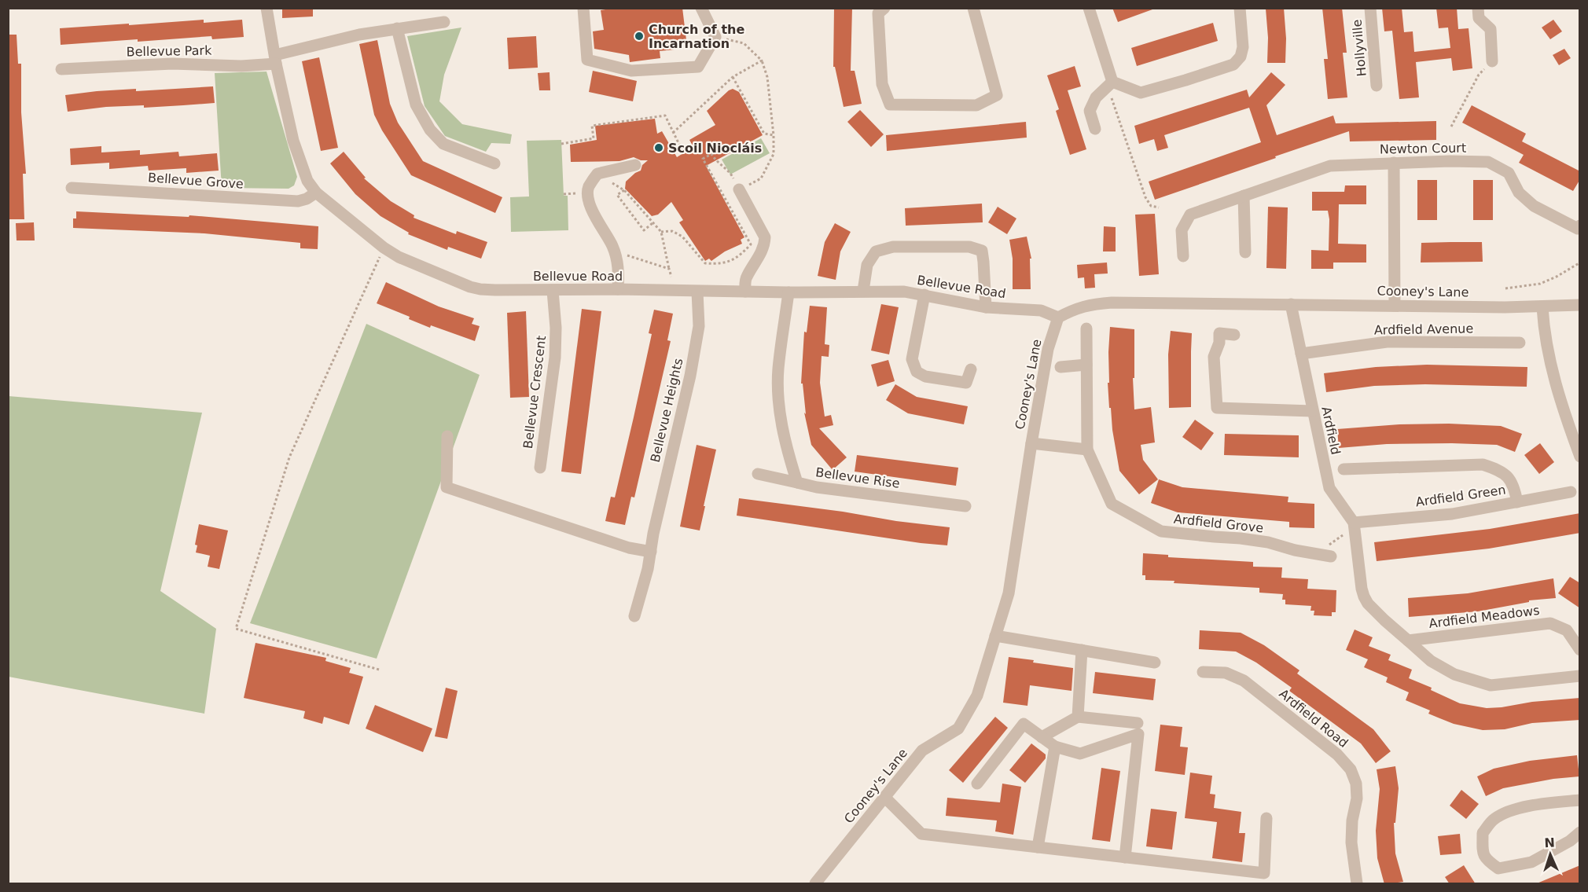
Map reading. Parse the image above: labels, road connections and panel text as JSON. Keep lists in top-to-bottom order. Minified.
{"streets":{"street":["Hollyville","Bellevue Park","Newton Court","Bellevue Grove","Bellevue Road","Cooney's Lane","Ardfield Avenue","Bellevue Crescent","Bellevue Heights","Ardfield","Bellevue Rise","Ardfield Green","Ardfield Grove","Ardfield Meadows","Ardfield Road"]},"crossings":[["Bellevue Park","Bellevue Road"],["Bellevue Grove","Bellevue Road"],["Bellevue Road","Cooney's Lane"],["Bellevue Road","Bellevue Crescent"],["Bellevue Road","Bellevue Heights"],["Bellevue Road","Bellevue Rise"],["Cooney's Lane","Ardfield"],["Ardfield Avenue","Ardfield"],["Ardfield","Ardfield Green"],["Ardfield","Ardfield Meadows"]],"places":["Church of the Incarnation","Scoil Niocláis"],"north":"top"}
